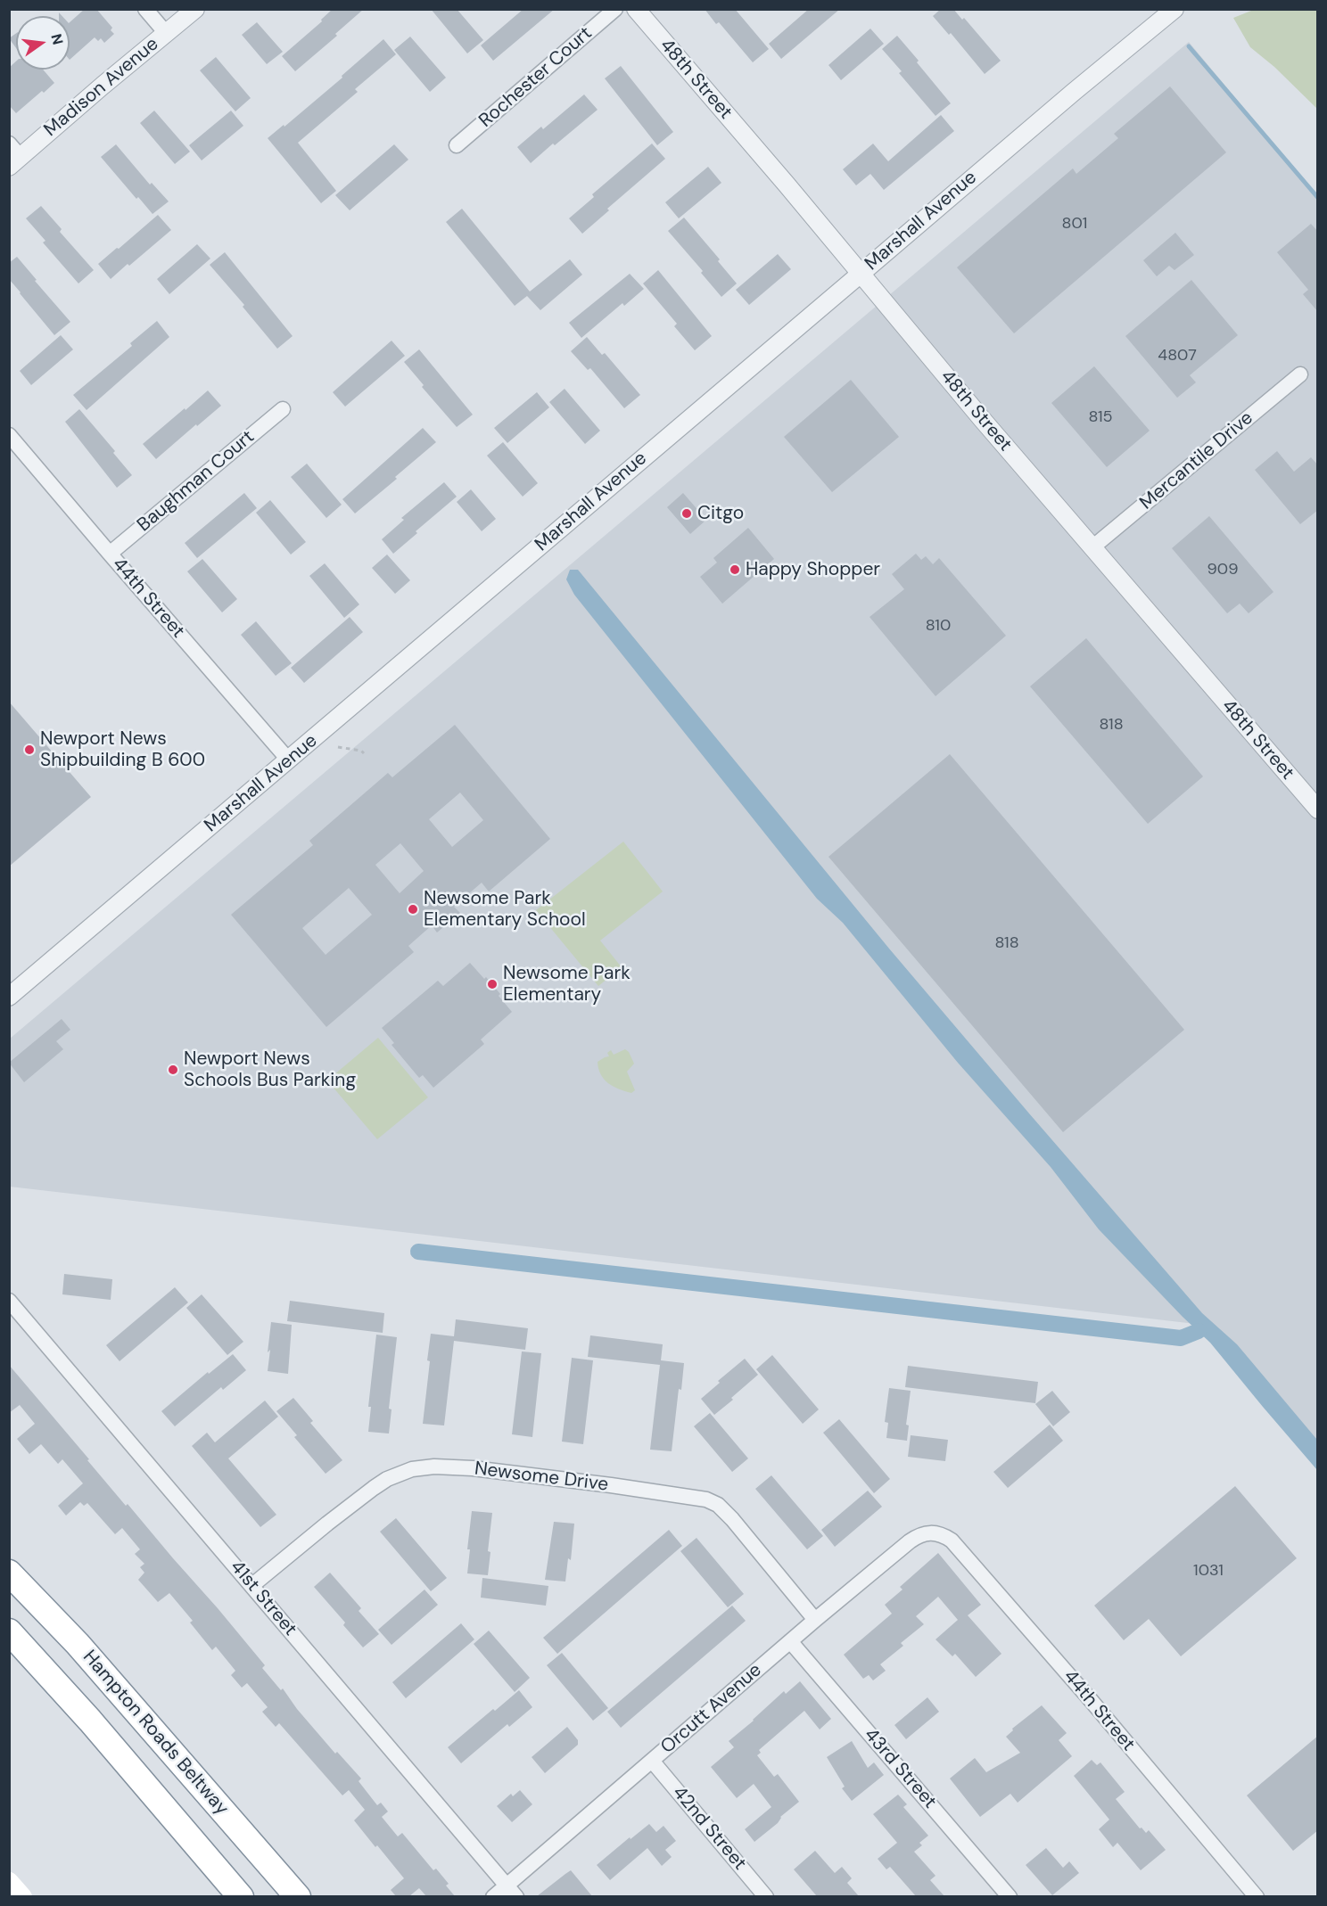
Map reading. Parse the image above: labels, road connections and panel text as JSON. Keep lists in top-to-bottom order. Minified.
{"streets":{"highway":["Hampton Roads Beltway"],"street":["Rochester Court","48th Street","Madison Avenue","Marshall Avenue","Mercantile Drive","Baughman Court","44th Street","Newsome Drive","41st Street","Orcutt Avenue","43rd Street","42nd Street"]},"crossings":[["48th Street","Marshall Avenue"],["48th Street","Mercantile Drive"],["Marshall Avenue","44th Street"],["Baughman Court","44th Street"],["44th Street","Orcutt Avenue"],["Newsome Drive","41st Street"],["Newsome Drive","Orcutt Avenue"],["41st Street","Orcutt Avenue"],["Orcutt Avenue","43rd Street"],["Orcutt Avenue","42nd Street"]],"places":["Citgo","Happy Shopper","Newport News Shipbuilding B 600","Newsome Park Elementary School","Newsome Park Elementary","Newport News Schools Bus Parking"],"house_numbers":["801","4807","815","909","810","818","818","1031"],"north":"right"}
